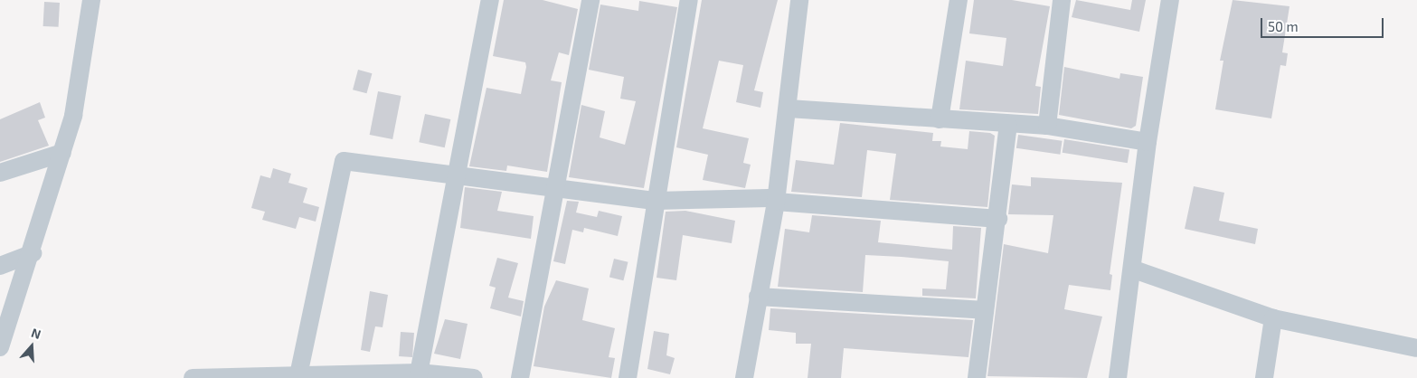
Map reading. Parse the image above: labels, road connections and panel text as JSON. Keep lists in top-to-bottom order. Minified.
{"scale_bar":"50 m","north":"top"}
